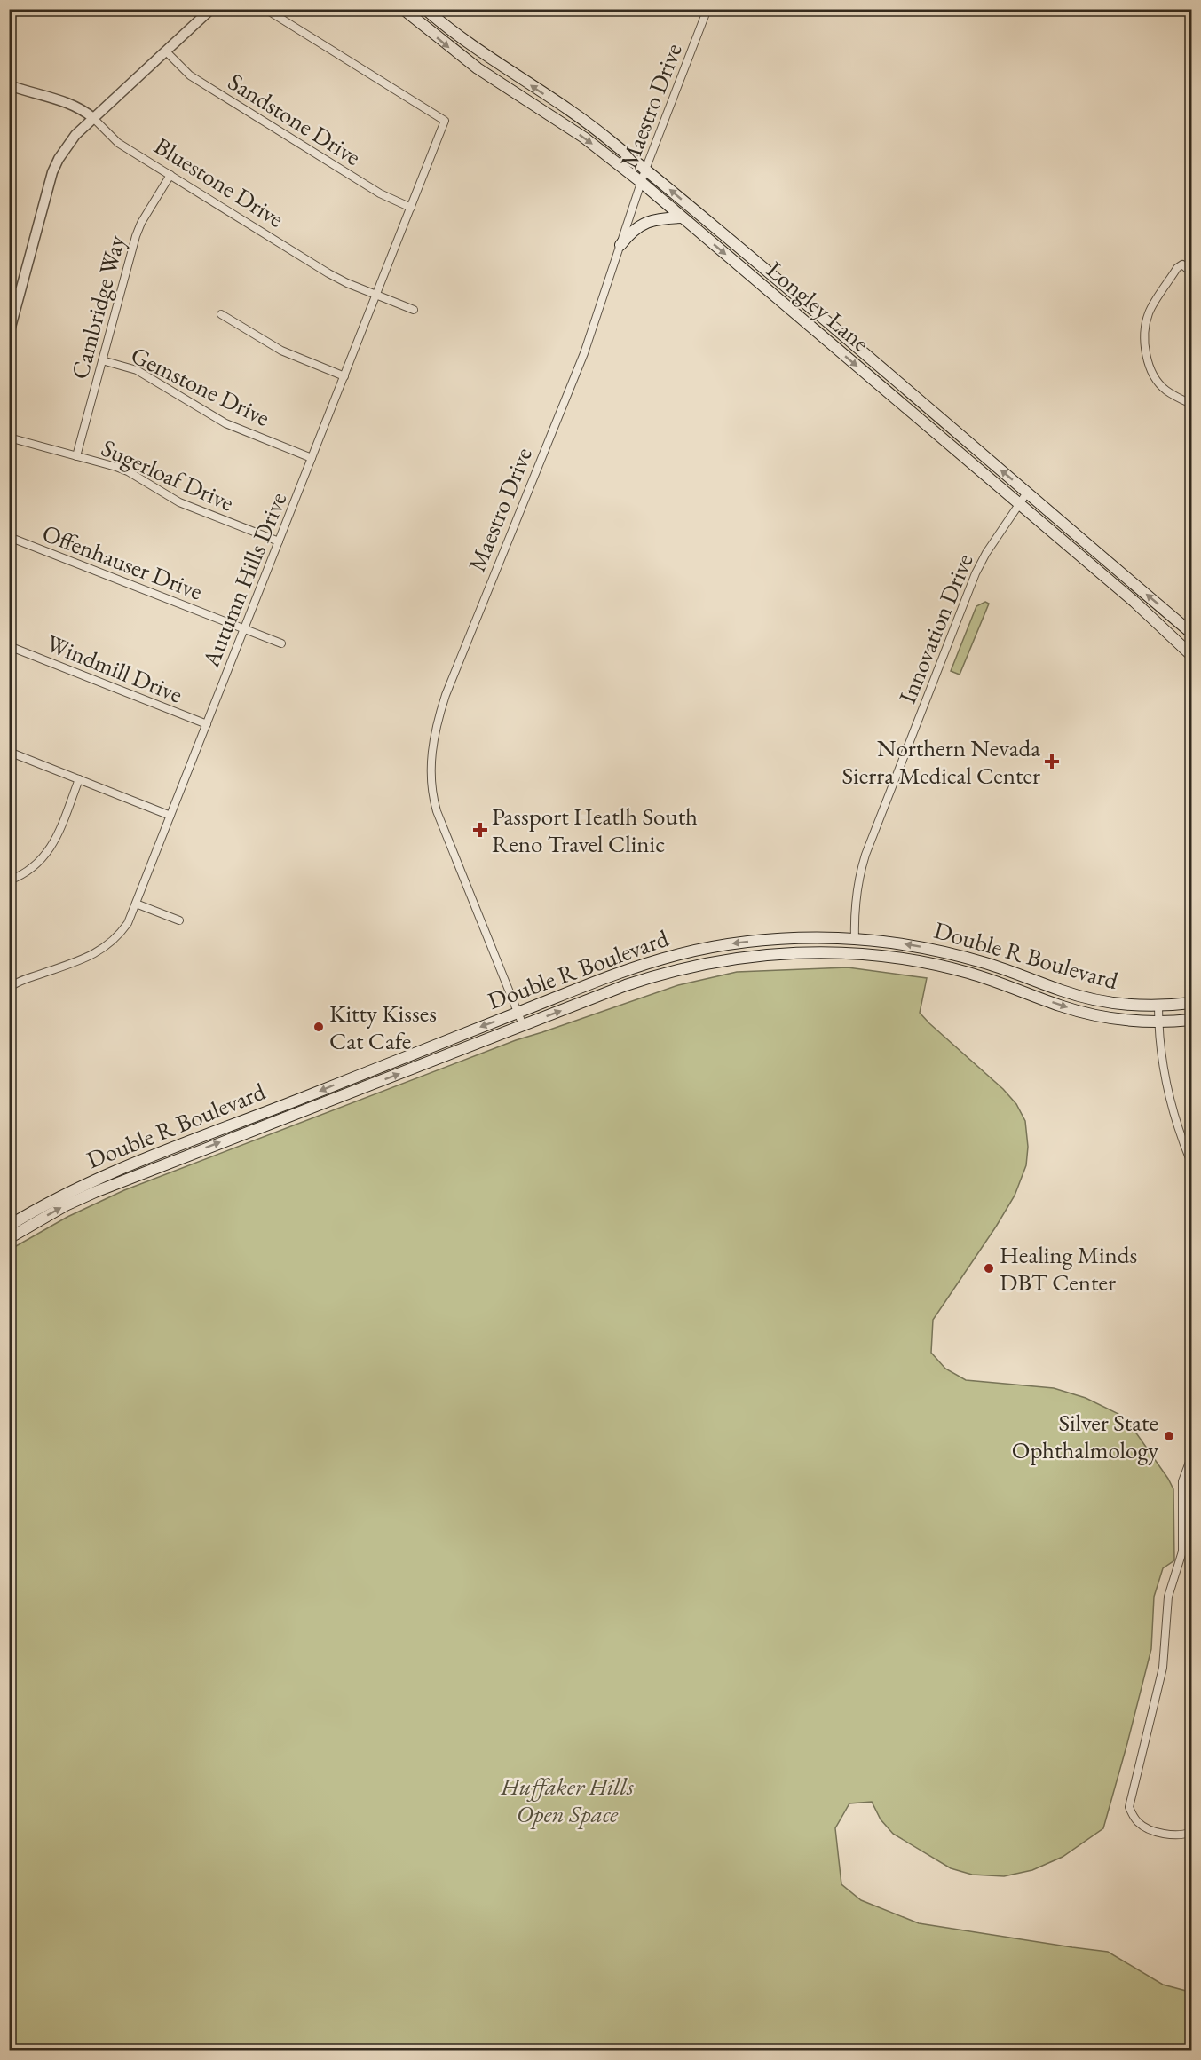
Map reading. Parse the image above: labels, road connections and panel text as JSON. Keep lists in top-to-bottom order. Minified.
{"streets":{"main road":["Longley Lane","Double R Boulevard"],"street":["Maestro Drive","Sandstone Drive","Bluestone Drive","Cambridge Way","Gemstone Drive","Sugerloaf Drive","Offenhauser Drive","Autumn Hills Drive","Innovation Drive","Windmill Drive"]},"crossings":[["Maestro Drive","Longley Lane"],["Maestro Drive","Double R Boulevard"],["Sandstone Drive","Autumn Hills Drive"],["Bluestone Drive","Cambridge Way"],["Bluestone Drive","Autumn Hills Drive"],["Longley Lane","Innovation Drive"],["Cambridge Way","Gemstone Drive"],["Cambridge Way","Sugerloaf Drive"],["Gemstone Drive","Autumn Hills Drive"],["Sugerloaf Drive","Autumn Hills Drive"],["Offenhauser Drive","Autumn Hills Drive"],["Autumn Hills Drive","Windmill Drive"],["Innovation Drive","Double R Boulevard"]],"parks":["Huffaker Hills Open Space"],"places":{"health":["Northern Nevada Sierra Medical Center","Passport Heatlh South Reno Travel Clinic"],"other":["Kitty Kisses Cat Cafe","Healing Minds DBT Center","Silver State Ophthalmology"]}}
